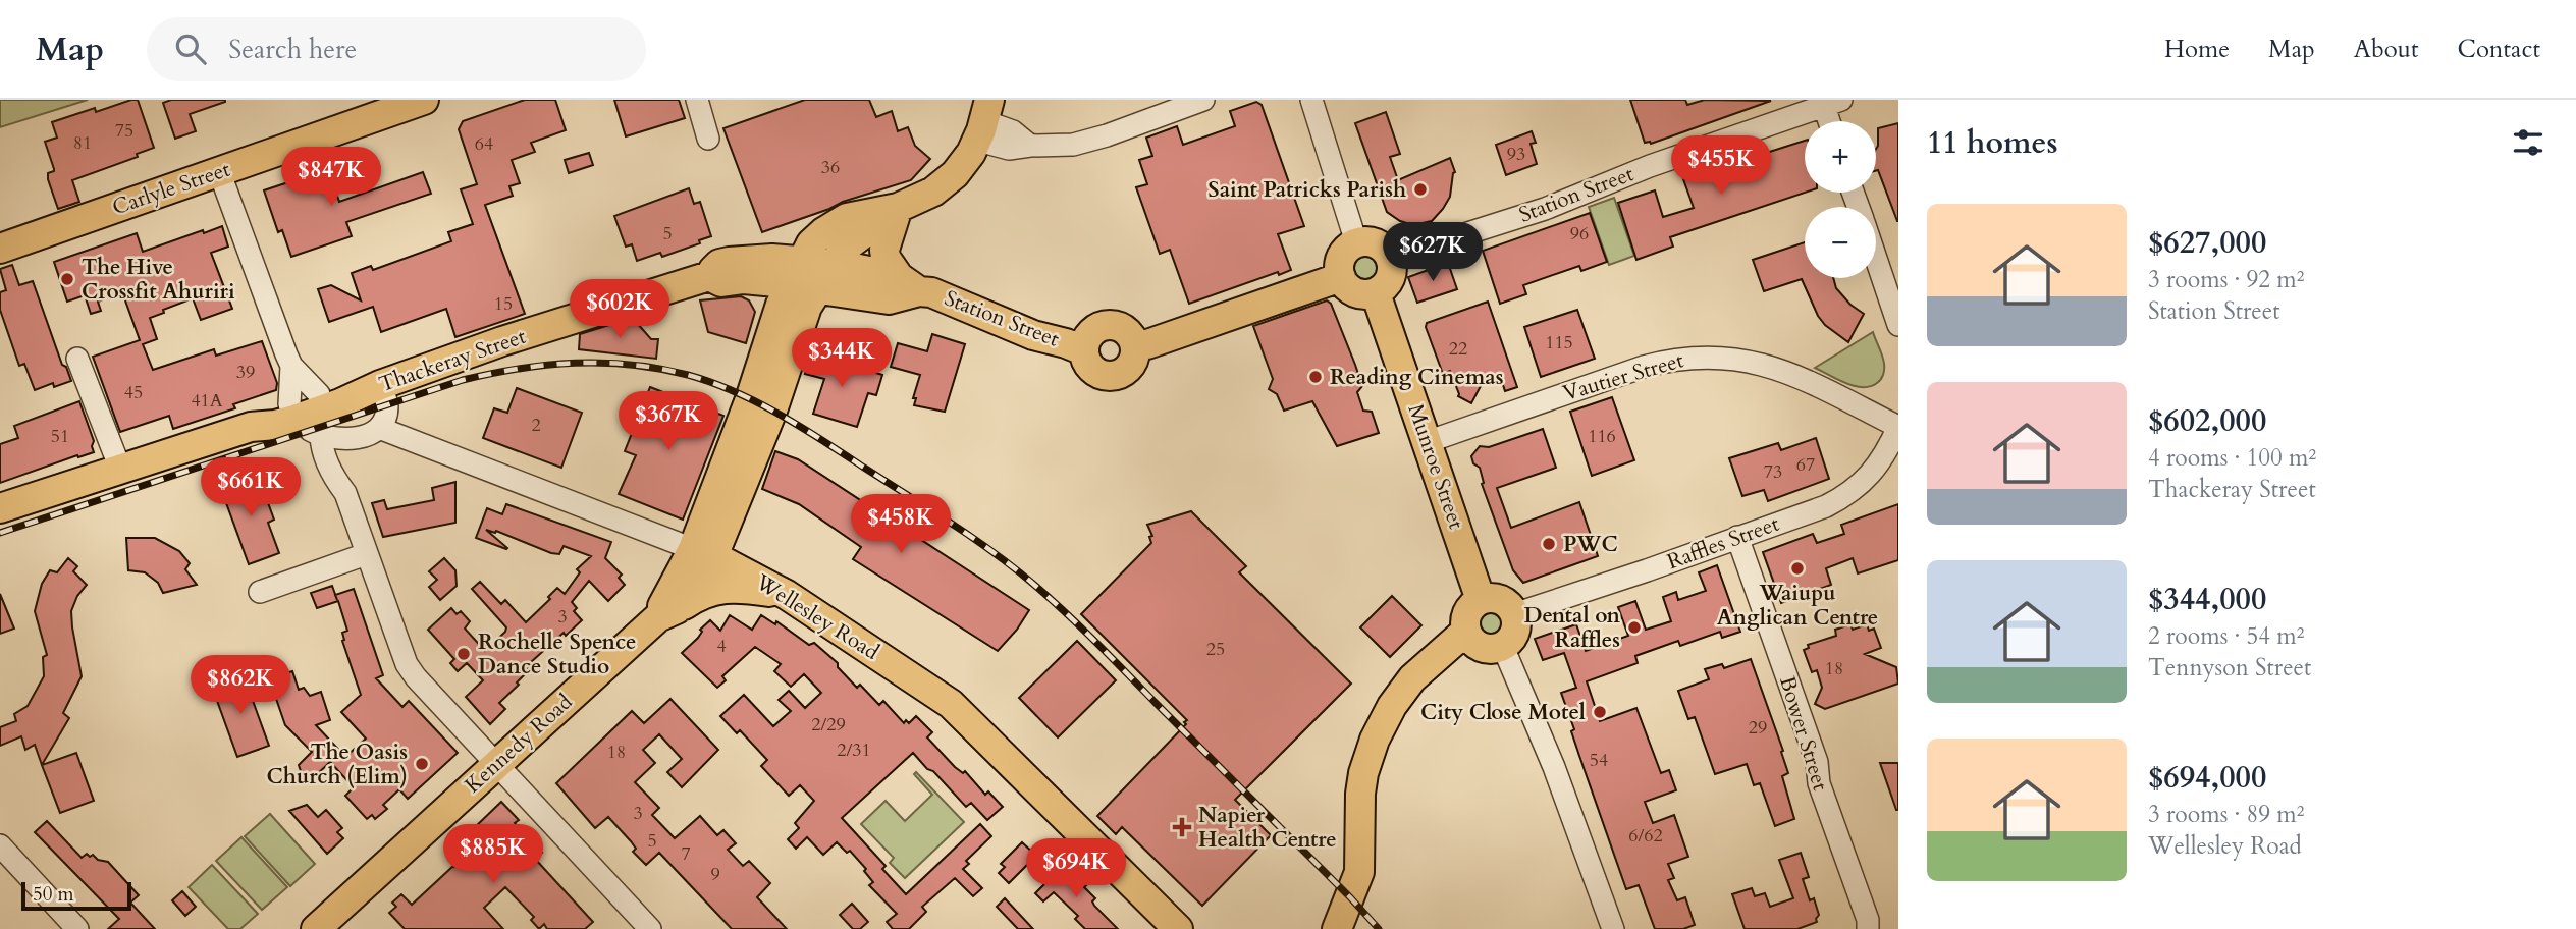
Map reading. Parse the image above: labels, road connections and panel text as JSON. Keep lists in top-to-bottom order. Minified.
{"streets":{"main road":["Carlyle Street","Station Street","Thackeray Street","Munroe Street","Wellesley Road","Kennedy Road"],"street":["Vautier Street","Raffles Street","Bower Street"]},"crossings":[["Station Street","Thackeray Street"],["Station Street","Munroe Street"],["Vautier Street","Munroe Street"],["Vautier Street","Raffles Street"],["Munroe Street","Raffles Street"],["Raffles Street","Bower Street"],["Wellesley Road","Kennedy Road"]],"places":{"other":["Saint Patricks Parish","The Hive Crossfit Ahuriri","Reading Cinemas","PWC","Waiupu Anglican Centre","Dental on Raffles","Rochelle Spence Dance Studio","City Close Motel","The Oasis Church (Elim)"],"health":["Napier Health Centre"]},"house_numbers":["75","81","64","93","36","5","96","15","115","22","39","45","41A","2","51","116","67","73","3","4","25","18","2/29","29","2/31","18","54","3","6/62","5","7","9"],"scale_bar":"50 m","page":{"header":"Map","search":"Search here","nav":["Home","Map","About","Contact"],"heading":"11 homes","map_buttons":["+","−"],"price":["$455K","$847K","$627K","$602K","$344K","$367K","$661K","$458K","$862K","$885K","$694K"],"list":[{"name":"$627,000","note":"3 rooms · 92 m² · Station Street"},{"name":"$602,000","note":"4 rooms · 100 m² · Thackeray Street"},{"name":"$344,000","note":"2 rooms · 54 m² · Tennyson Street"},{"name":"$694,000","note":"3 rooms · 89 m² · Wellesley Road"}],"scale":"50 m"}}
